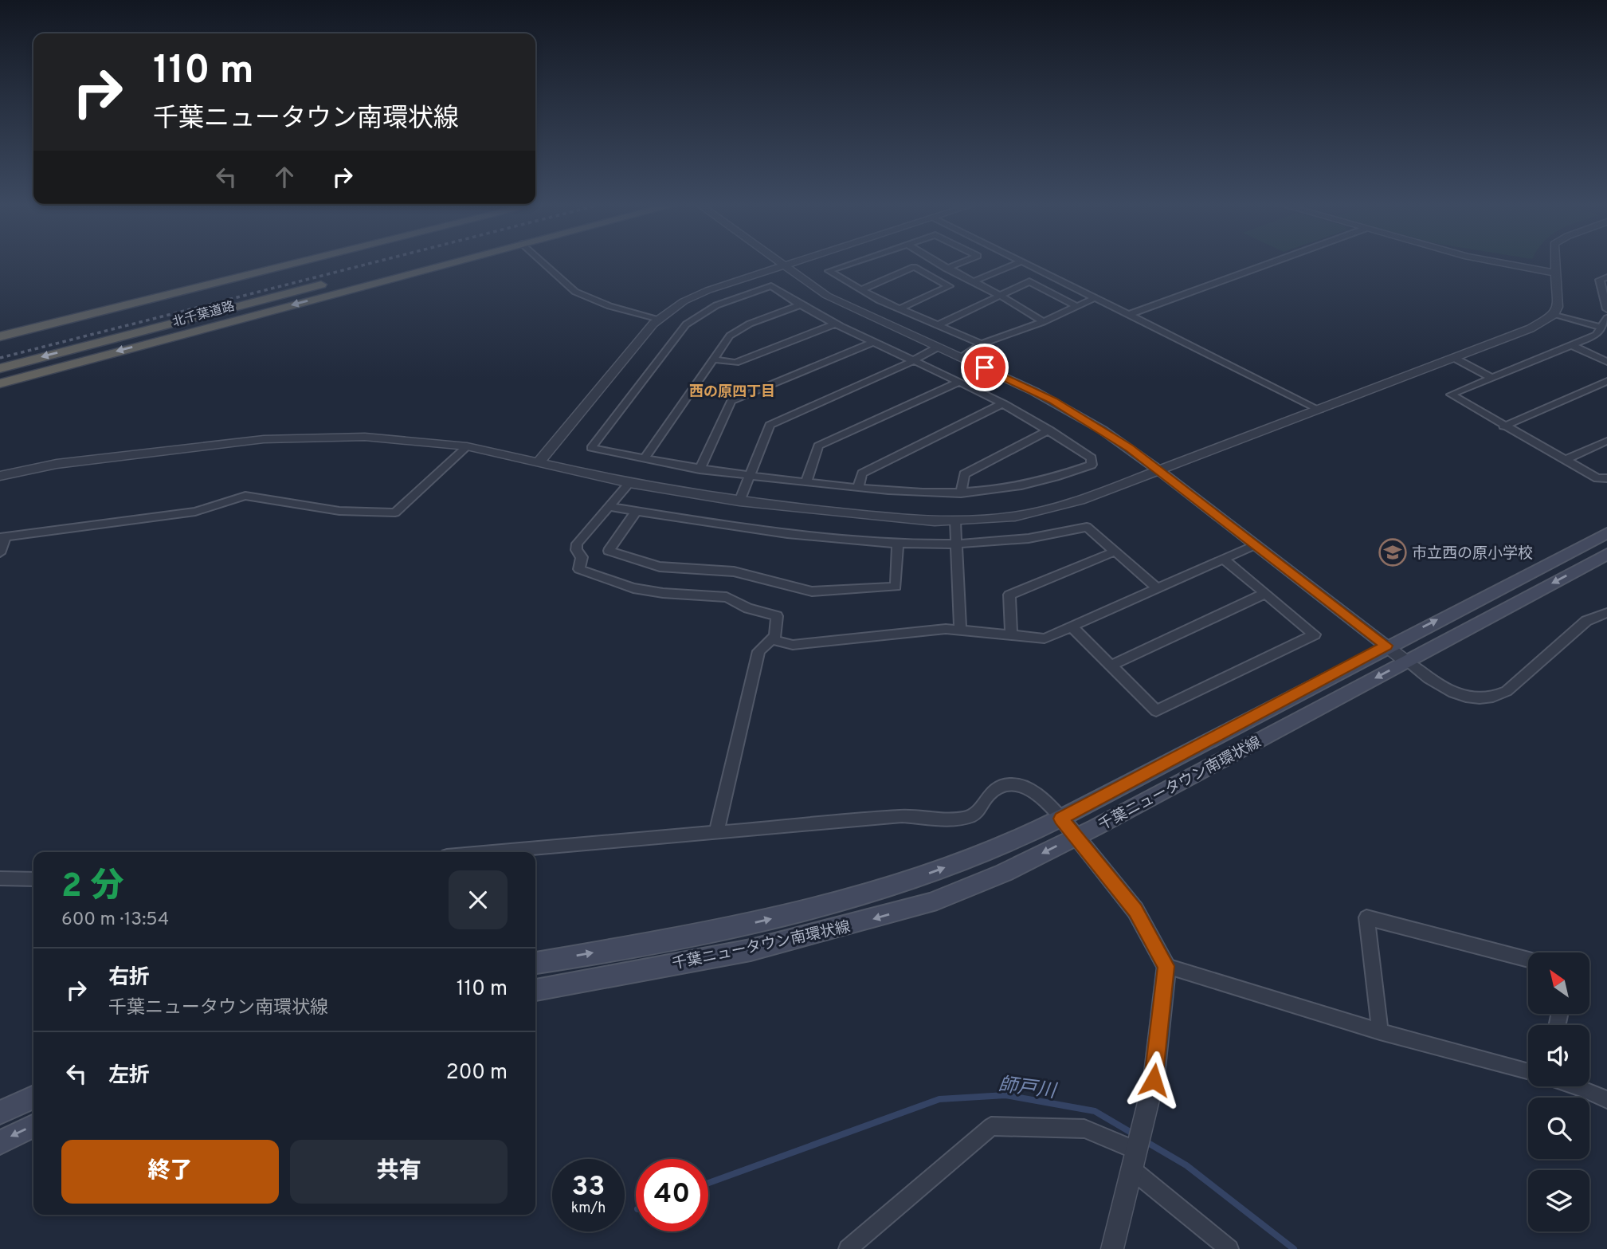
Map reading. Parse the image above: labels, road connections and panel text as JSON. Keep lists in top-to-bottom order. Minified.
{"streets":{"highway":["北千葉道路"],"main road":["千葉ニュータウン南環状線"]},"districts":["西の原四丁目"],"water":["師戸川"],"places":{"school or university":["市立西の原小学校"]},"north":"top left","page":{"turn":["110 m","千葉ニュータウン南環状線"],"heading":["2 分","600 m · 13:54"],"list":[{"name":"右折","note":"千葉ニュータウン南環状線","value":"110 m"},{"name":"左折","value":"200 m"}],"buttons":["終了","共有"],"speed":"33 km/h","limit":"40"}}
